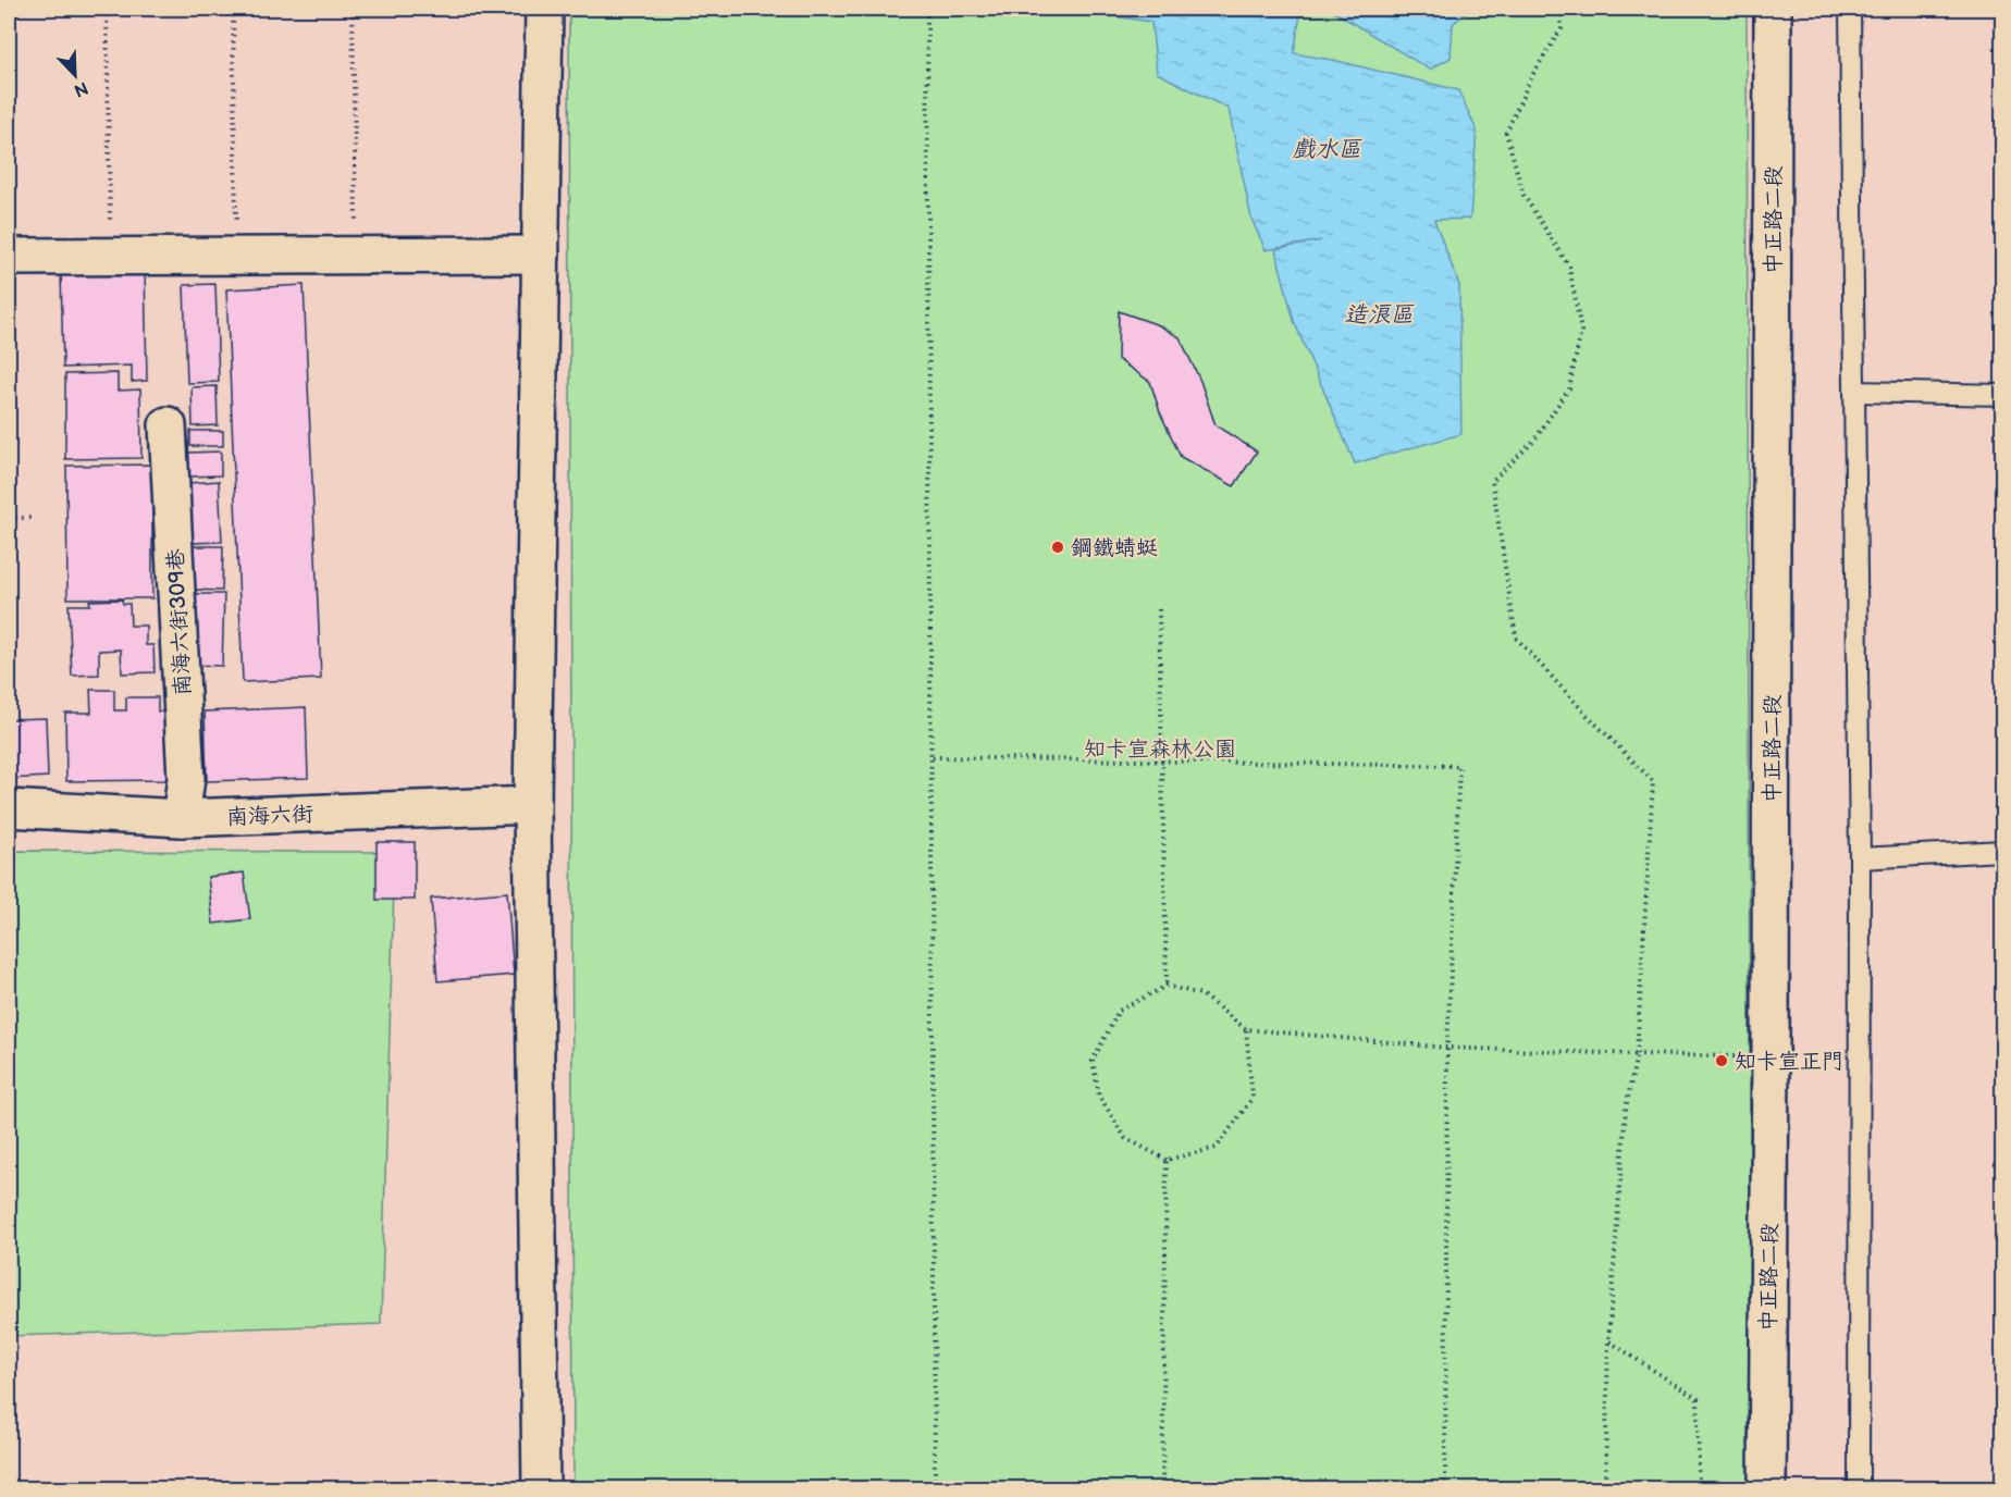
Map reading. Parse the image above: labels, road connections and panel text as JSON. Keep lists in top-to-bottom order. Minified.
{"streets":{"street":["中正路二段","南海六街309巷","南海六街"]},"crossings":[["南海六街309巷","南海六街"]],"water":["戲水區","造浪區"],"parks":["知卡宣森林公園"],"places":["鋼鐵蜻蜓","知卡宣正門"],"north":"bottom right"}
